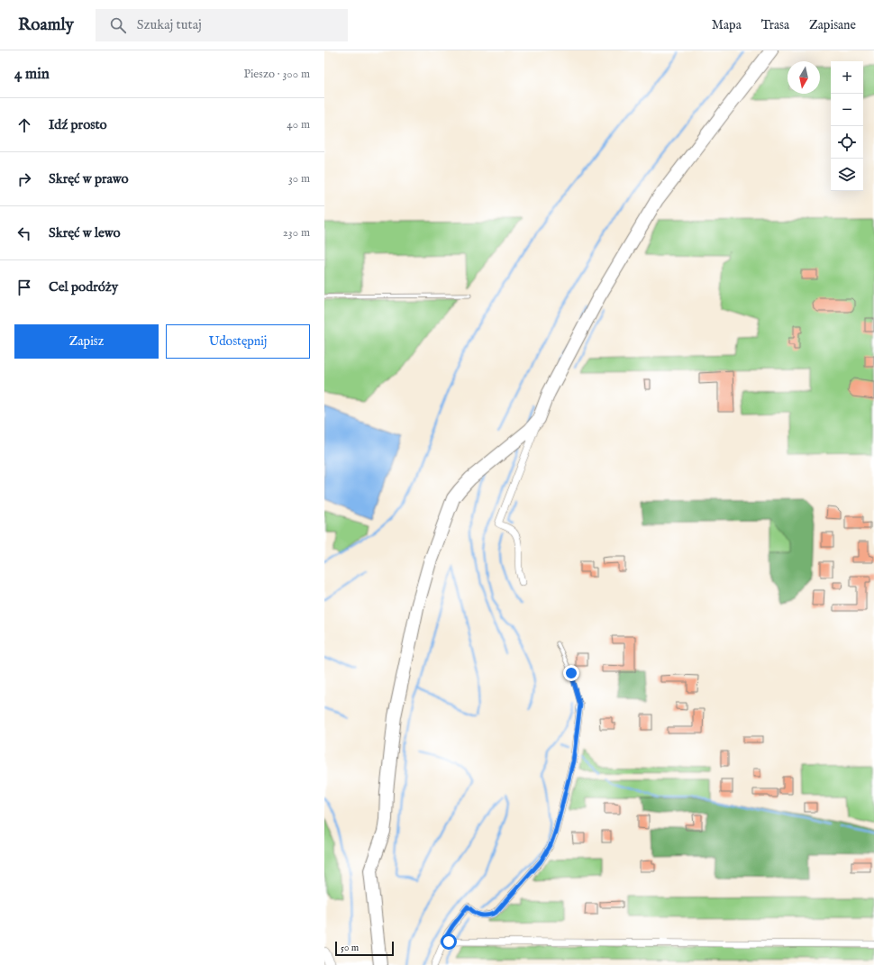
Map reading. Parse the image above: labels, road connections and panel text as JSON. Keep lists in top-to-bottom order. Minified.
{"scale_bar":"50 m","north":"bottom","page":{"header":"Roamly","search":"Szukaj tutaj","nav":["Mapa","Trasa","Zapisane"],"heading":["4 min","Pieszo · 300 m"],"map_buttons":["+","−"],"list":[["Idź prosto","40 m"],["Skręć w prawo","30 m"],["Skręć w lewo","230 m"],"Cel podróży"],"buttons":["Zapisz","Udostępnij"],"scale":"50 m"}}
